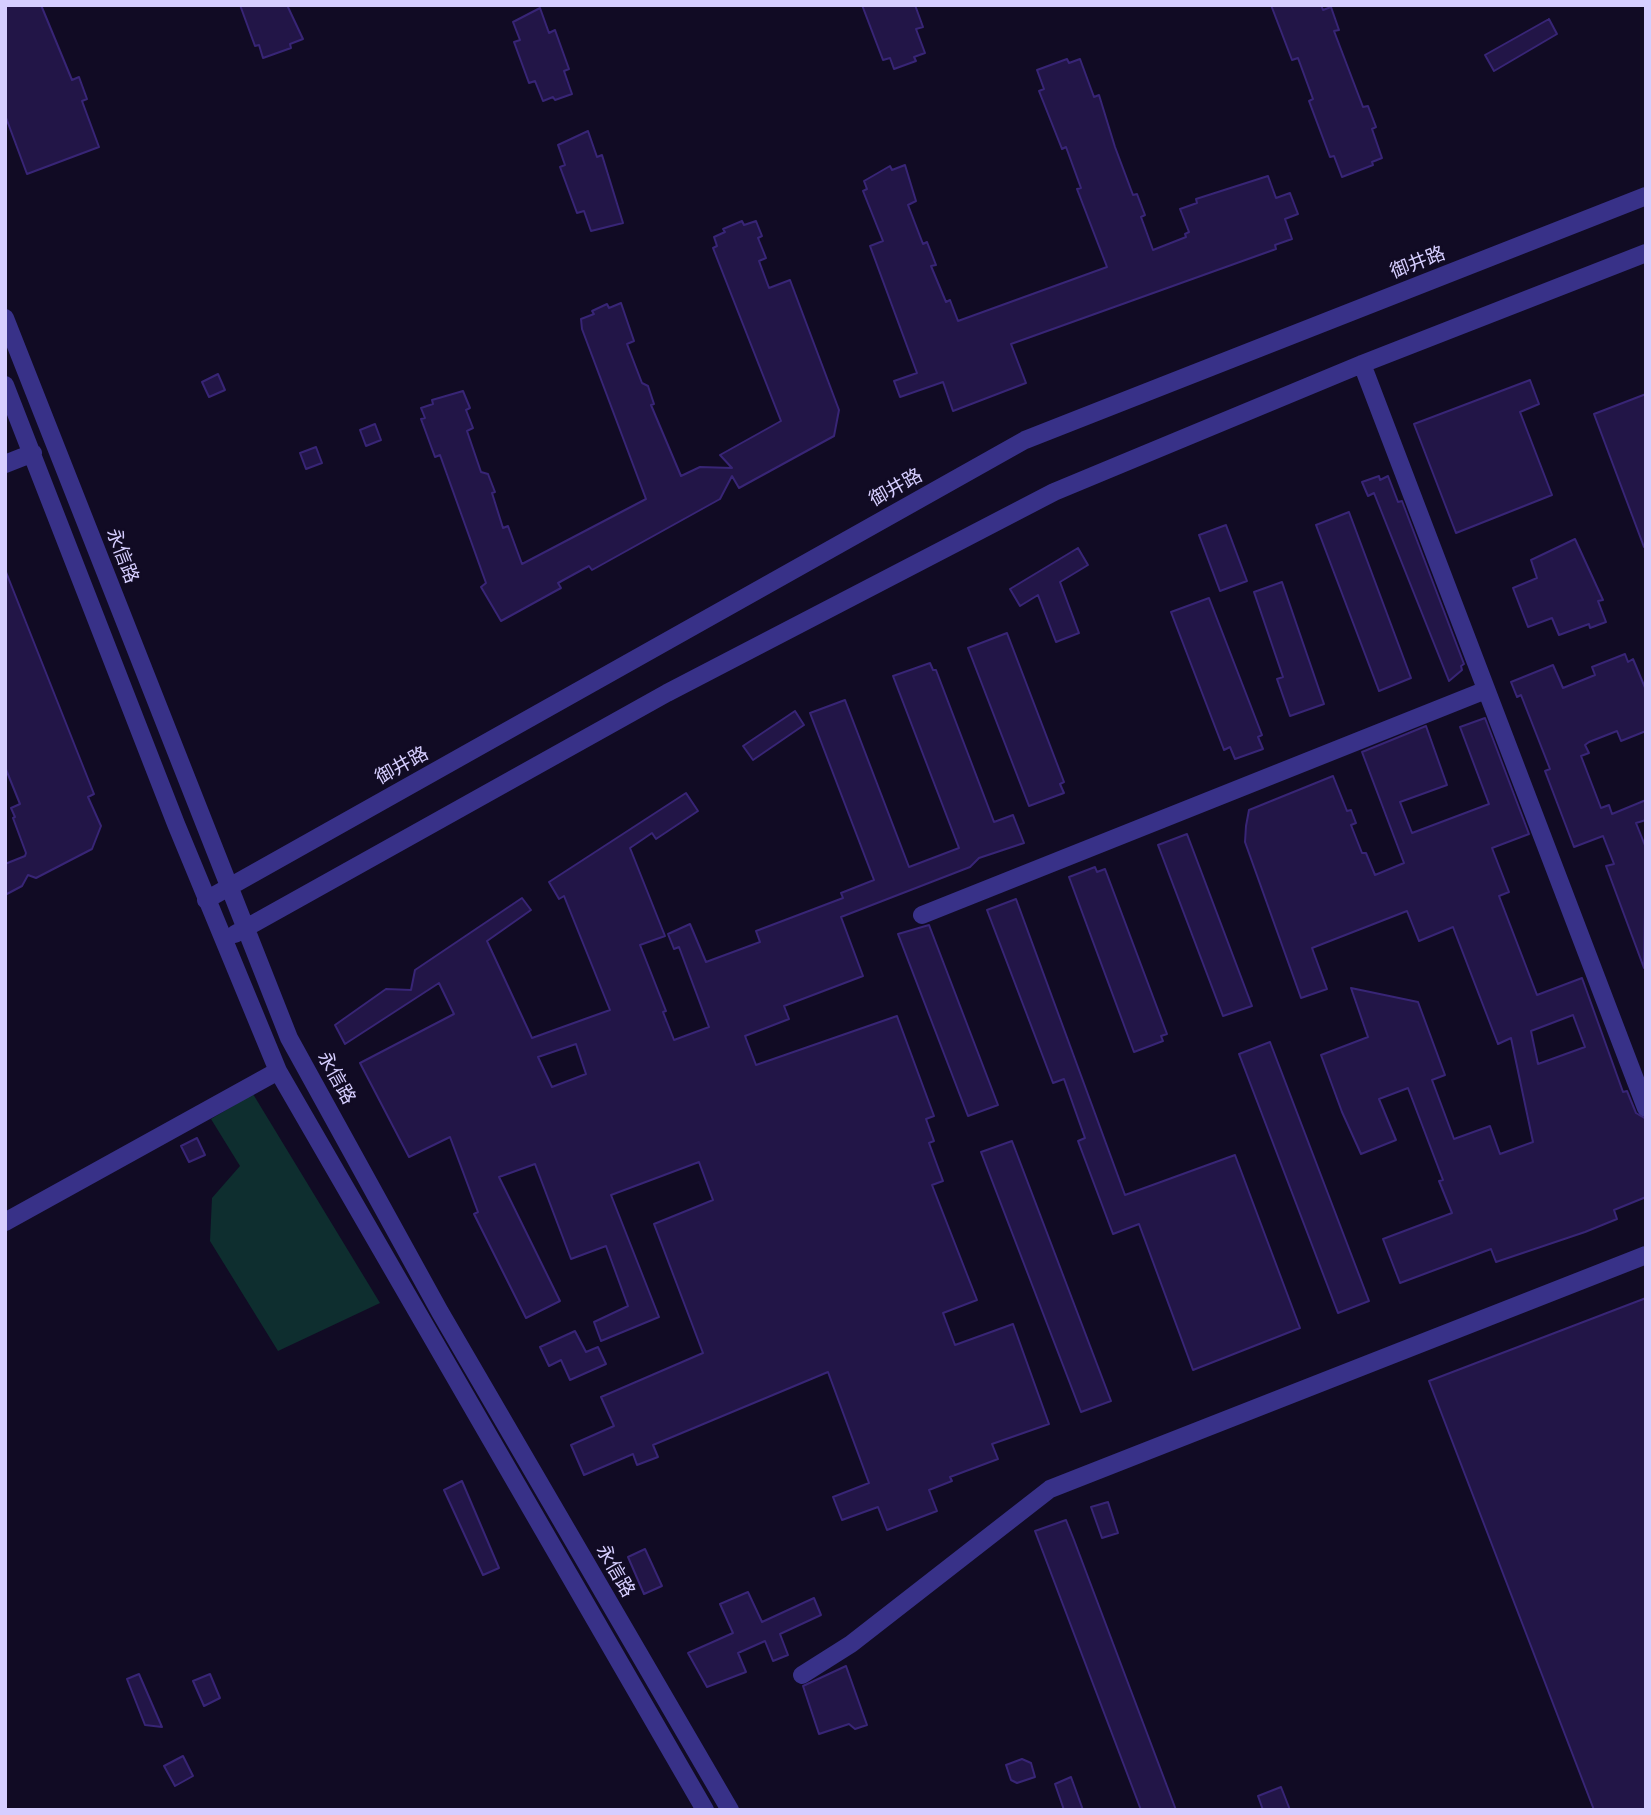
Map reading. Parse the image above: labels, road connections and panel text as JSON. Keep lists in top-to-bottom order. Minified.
{"streets":{"street":["御井路","永信路"]},"crossings":[["御井路","永信路"]]}
